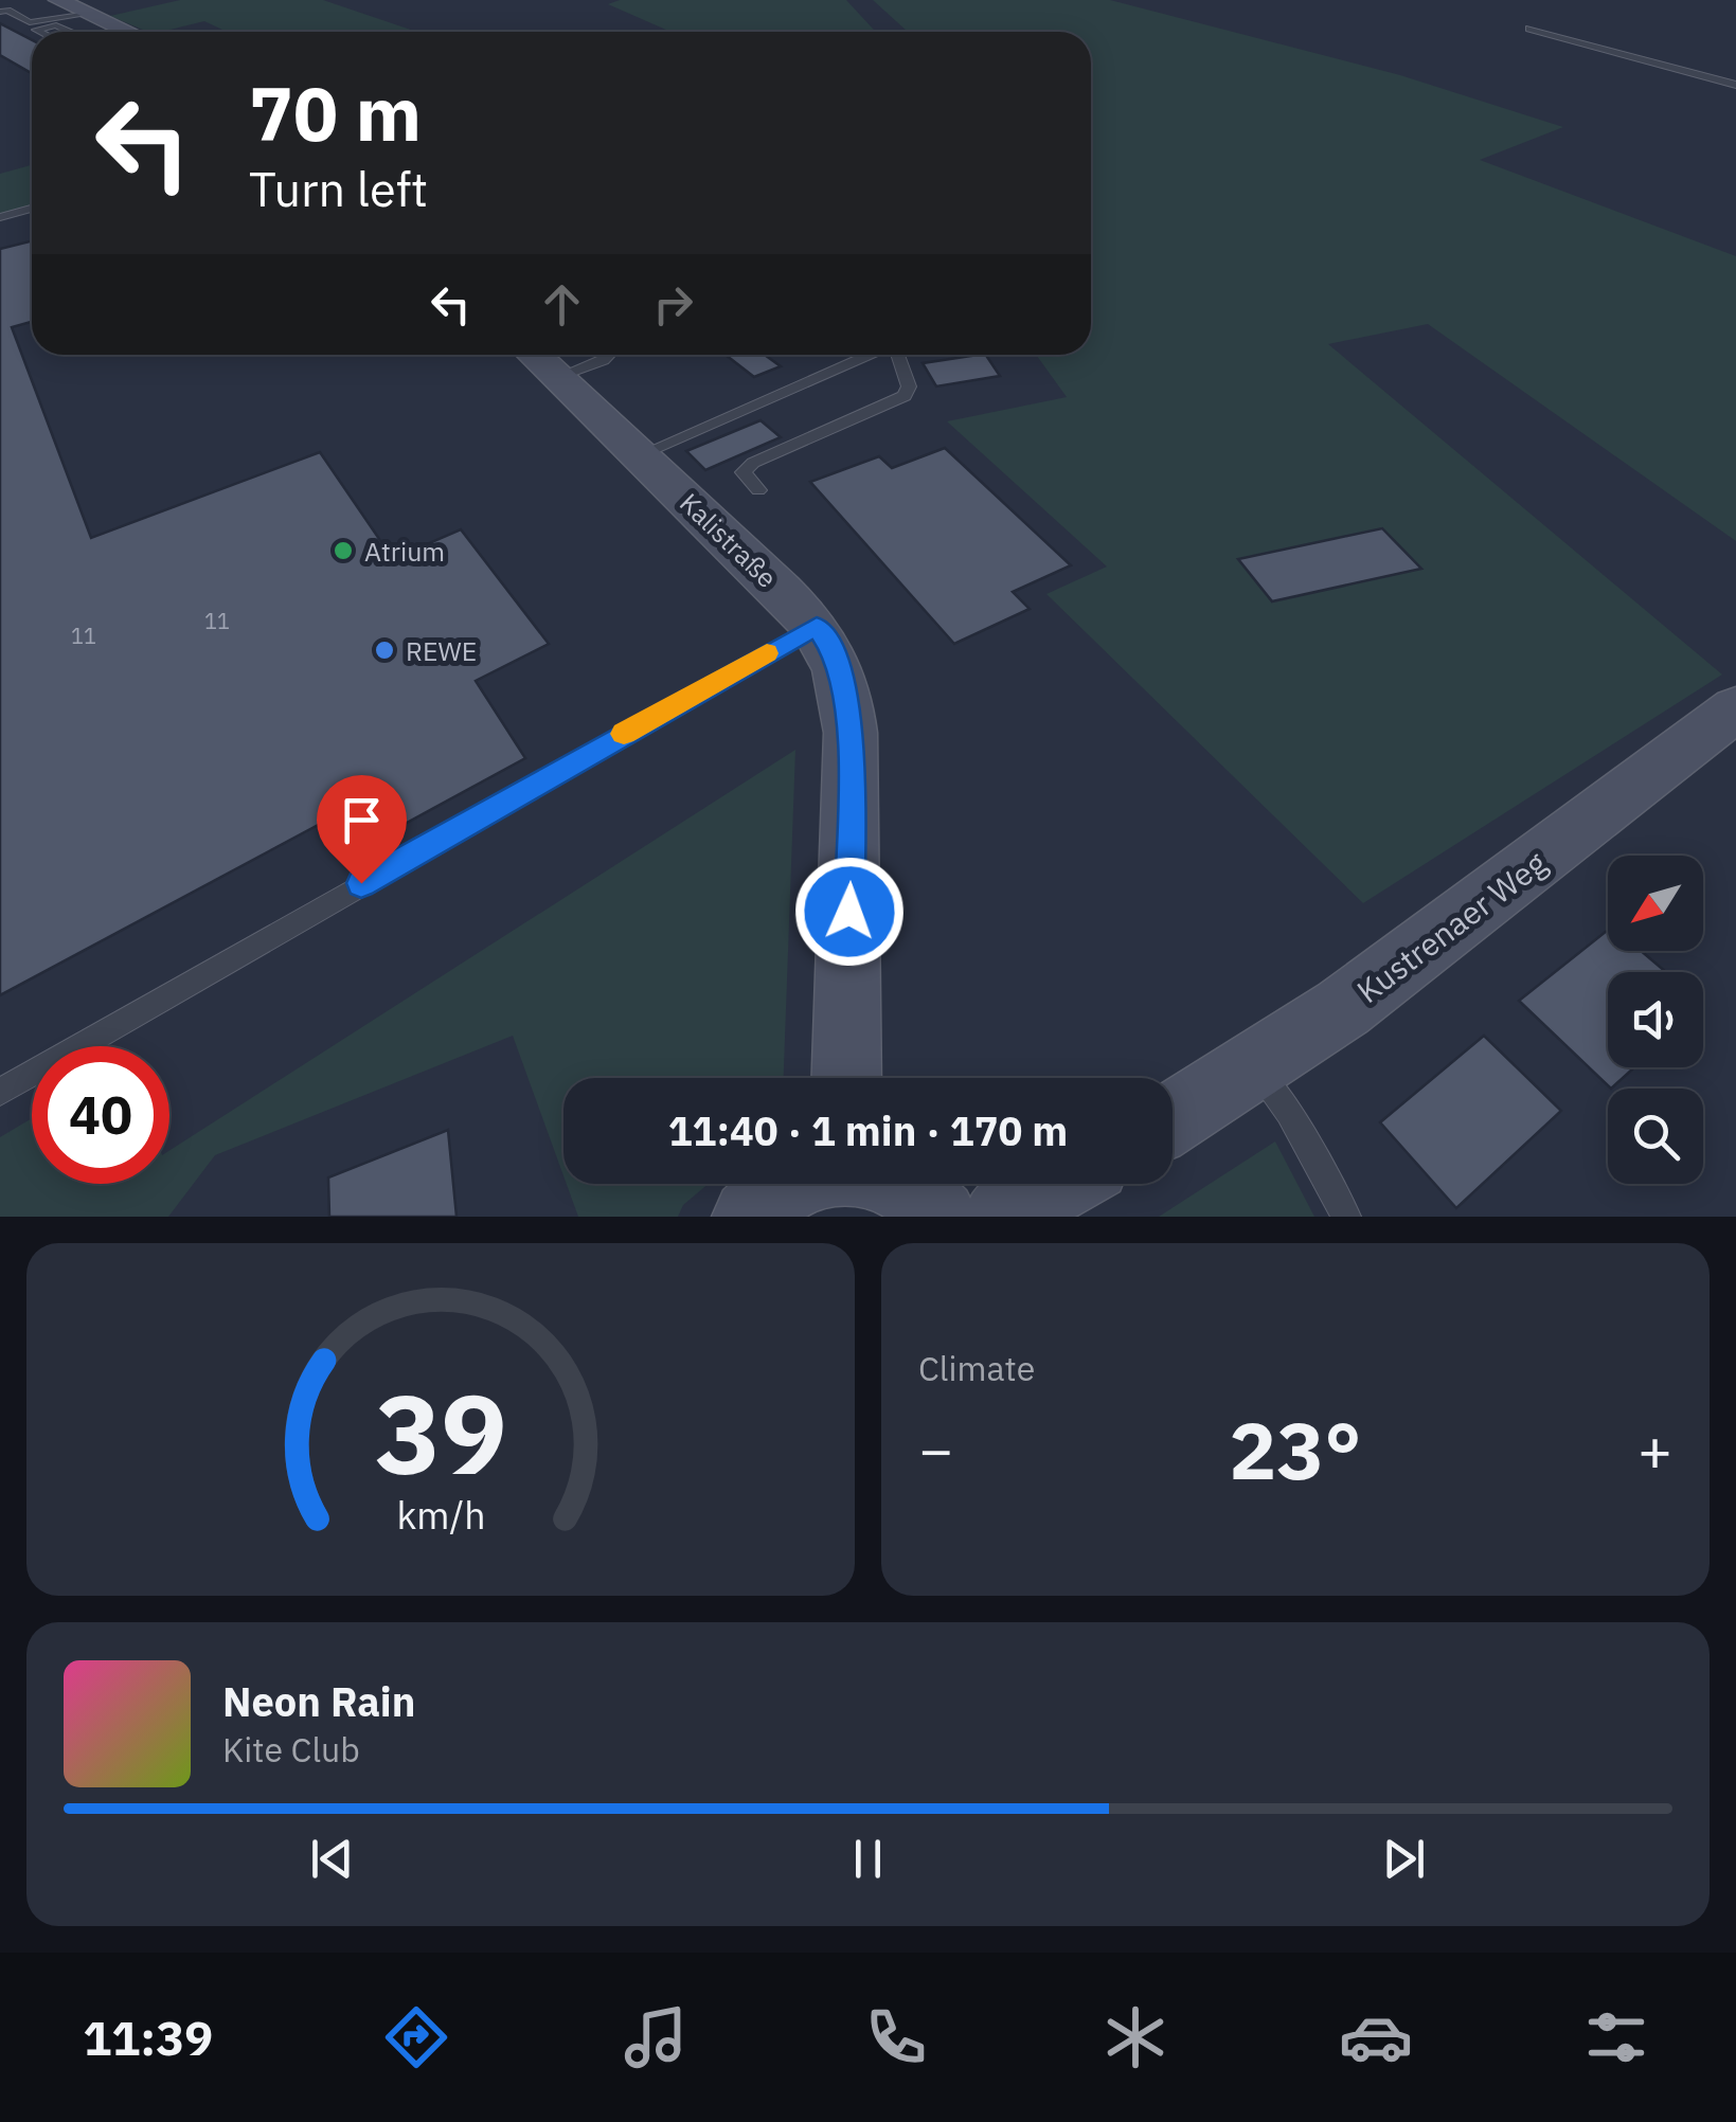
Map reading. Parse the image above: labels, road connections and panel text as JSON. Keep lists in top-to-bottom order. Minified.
{"streets":{"street":["Kalistraße","Kustrenaer Weg"]},"places":["Atrium","REWE"],"house_numbers":["11","11"],"north":"bottom left","page":{"turn":["70 m","Turn left"],"limit":"40","trip":"11:40 · 1 min · 170 m","tile":"Climate","heat":["−","23°","+"],"song":["Neon Rain","Kite Club"],"tabs":"11:39","gauge":["39","km/h"]}}
